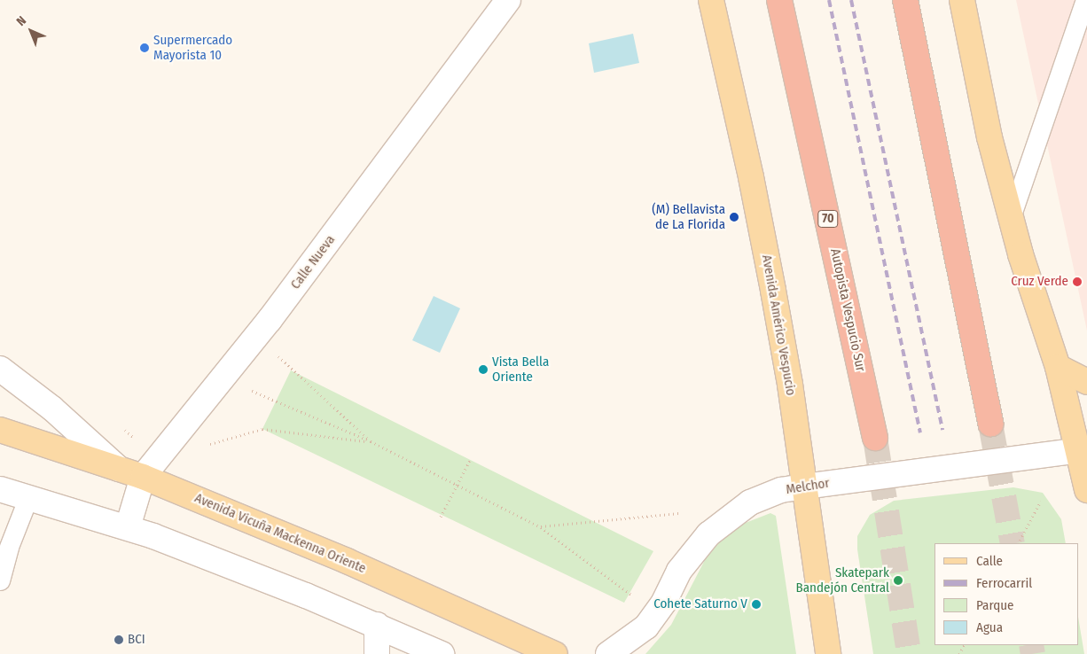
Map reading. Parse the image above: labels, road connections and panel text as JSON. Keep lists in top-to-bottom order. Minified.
{"streets":{"highway":["70","Autopista Vespucio Sur"],"main road":["Avenida Américo Vespucio","Avenida Vicuña Mackenna Oriente"],"street":["Calle Nueva","Melchor"]},"crossings":[["Calle Nueva","Avenida Vicuña Mackenna Oriente"],["Avenida Américo Vespucio","Melchor"]],"places":["Supermercado Mayorista 10","(M) Bellavista de La Florida","Cruz Verde","Vista Bella Oriente","Skatepark Bandejón Central","Cohete Saturno V","BCI"],"legend":["Calle","Ferrocarril","Parque","Agua"],"north":"top left"}
